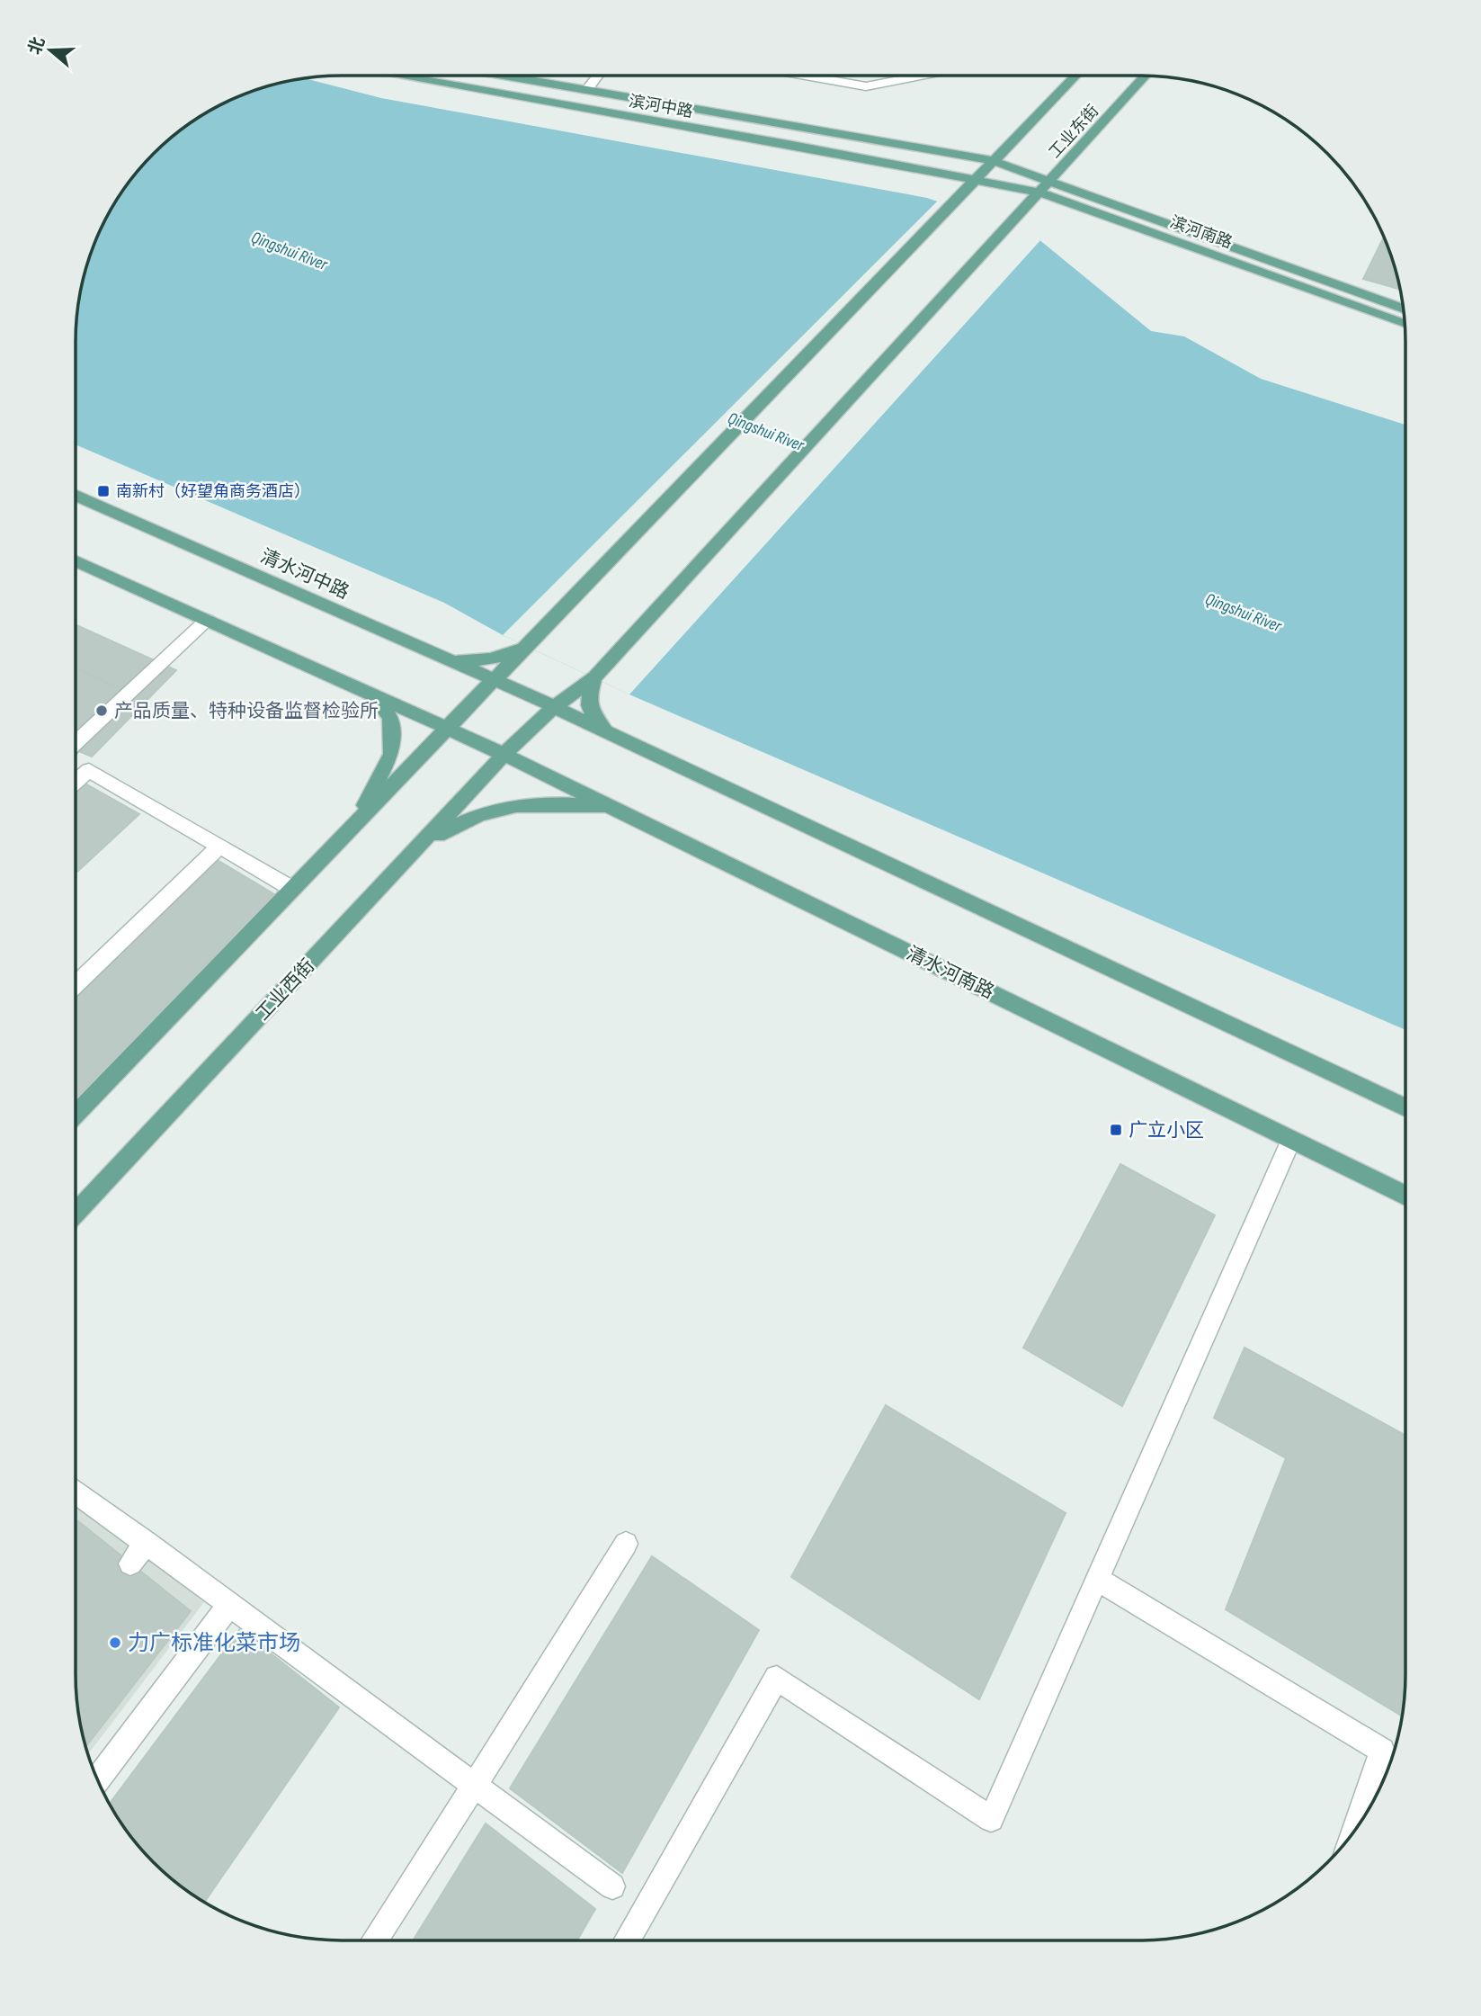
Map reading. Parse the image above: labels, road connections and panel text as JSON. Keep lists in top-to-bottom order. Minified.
{"streets":{"main road":["滨河中路","工业东街","滨河南路","清水河中路","清水河南路","工业西街"]},"crossings":[["滨河中路","工业东街"],["滨河中路","滨河南路"],["工业东街","滨河南路"],["工业东街","清水河南路"],["工业东街","工业西街"],["清水河中路","工业西街"],["清水河南路","工业西街"]],"water":["Qingshui River"],"places":{"transit":["南新村（好望角商务酒店）","广立小区"],"other":["产品质量、特种设备监督检验所","力广标准化菜市场"]},"north":"left"}
